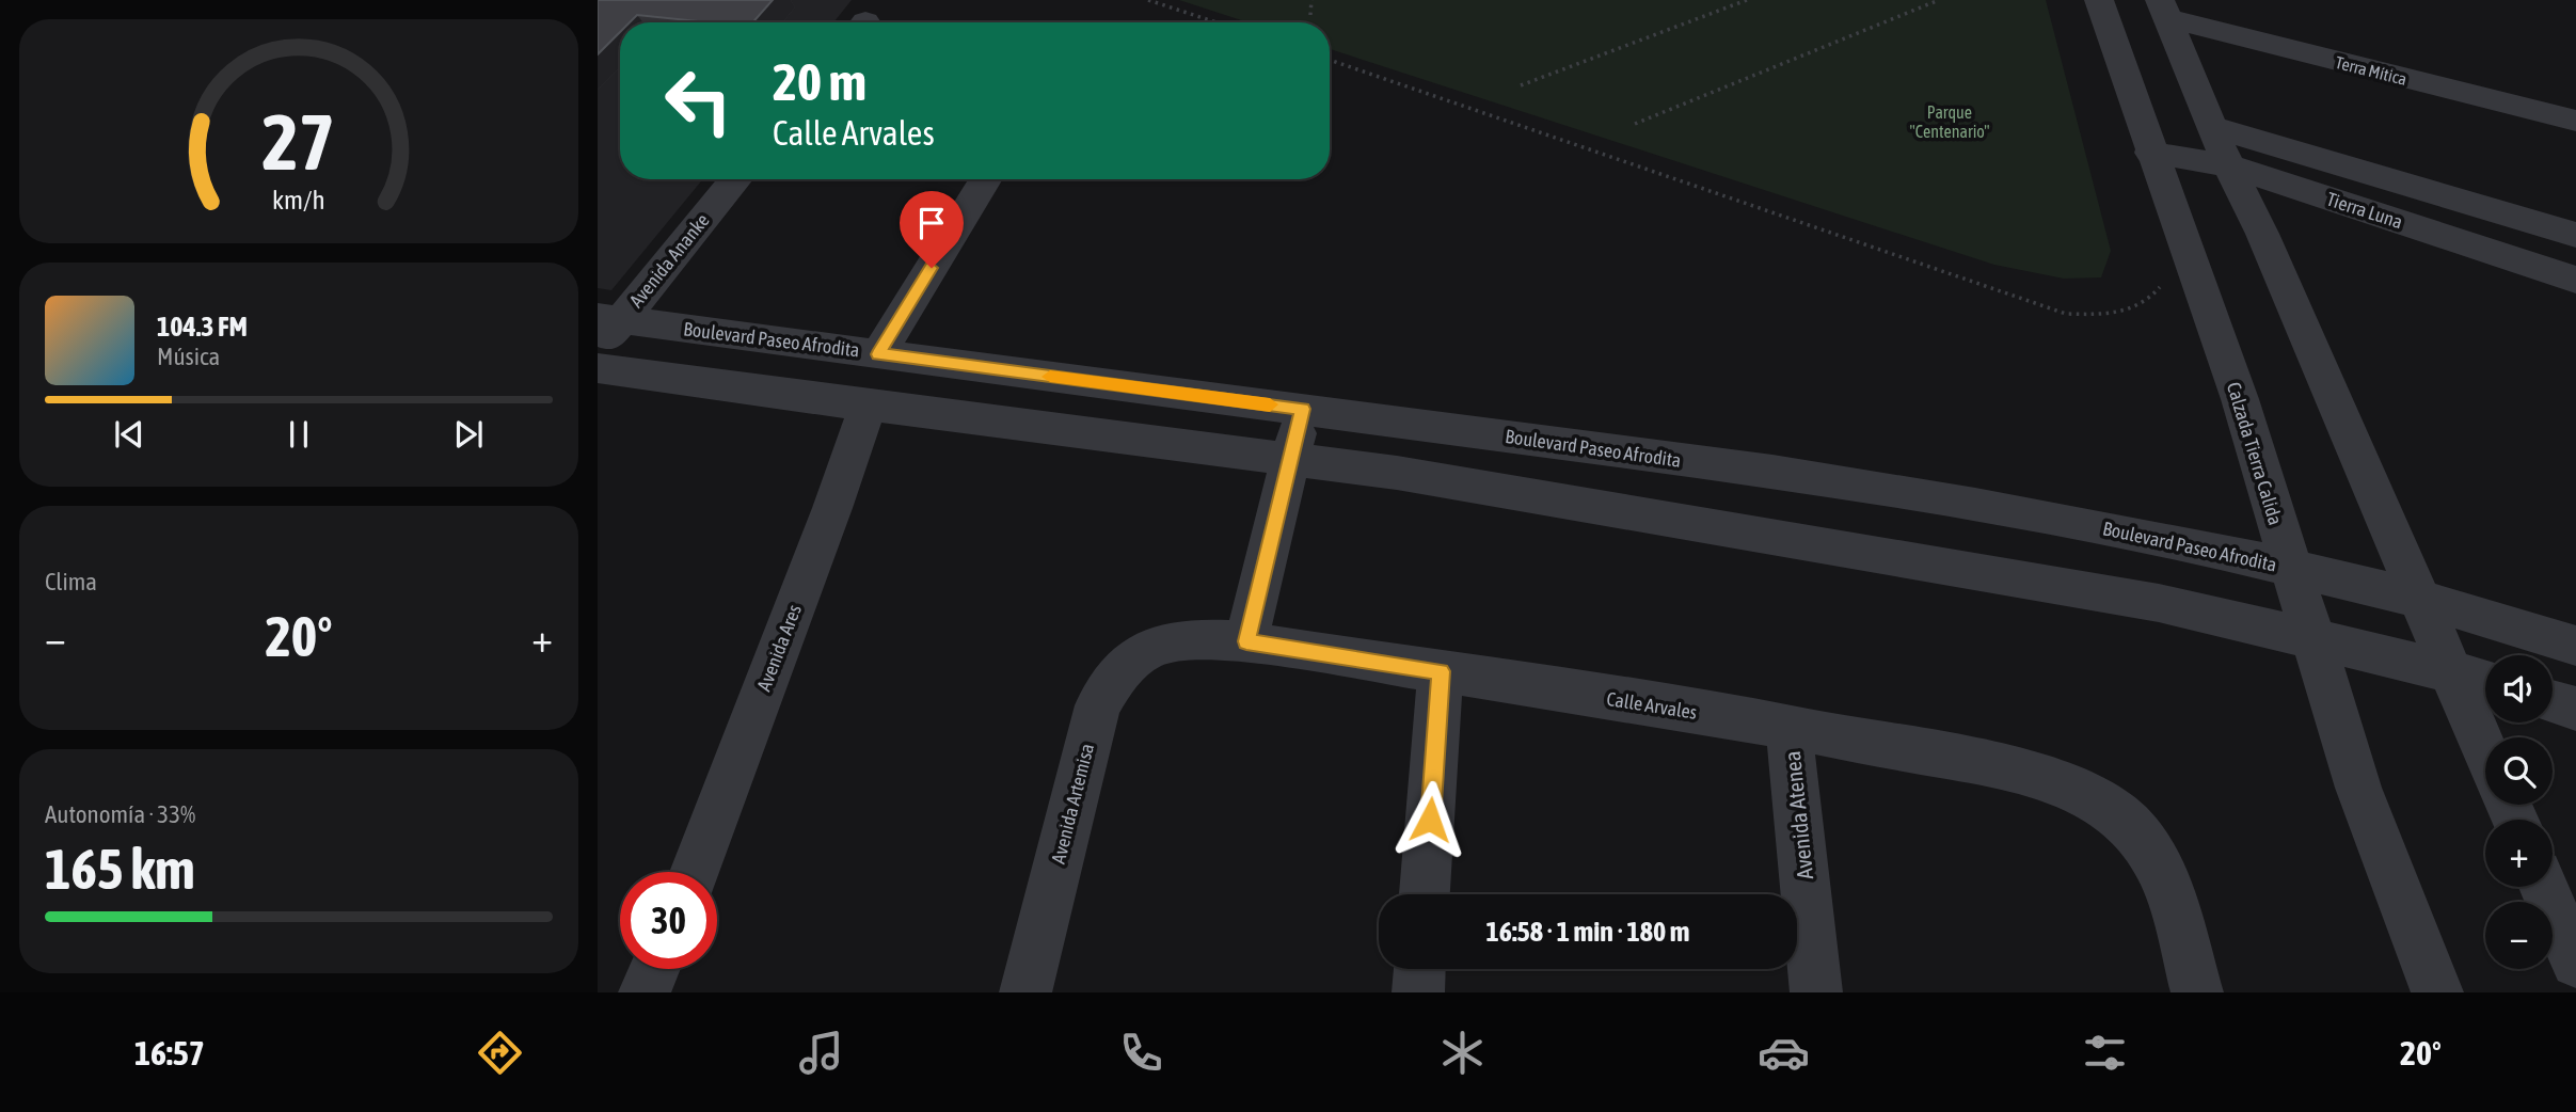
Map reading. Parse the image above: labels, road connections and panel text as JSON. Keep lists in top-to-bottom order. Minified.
{"streets":{"street":["Terra Mítica","Tierra Luna","Avenida Ananke","Boulevard Paseo Afrodita","Calzada Tierra Calida","Avenida Ares","Calle Arvales","Avenida Artemisa","Avenida Atenea"]},"crossings":[["Tierra Luna","Calzada Tierra Calida"],["Avenida Ananke","Boulevard Paseo Afrodita"],["Boulevard Paseo Afrodita","Calzada Tierra Calida"],["Calle Arvales","Avenida Artemisa"],["Calle Arvales","Avenida Atenea"]],"parks":["Parque \"Centenario\""],"page":{"turn":["20 m","Calle Arvales"],"song":["104.3 FM","Música"],"tile":["Clima",["Autonomía · 33%","165 km"]],"heat":["−","20°","+"],"map_buttons":["+","−"],"limit":"30","trip":"16:58 · 1 min · 180 m","tabs":["16:57","20°"],"gauge":["27","km/h"]}}
